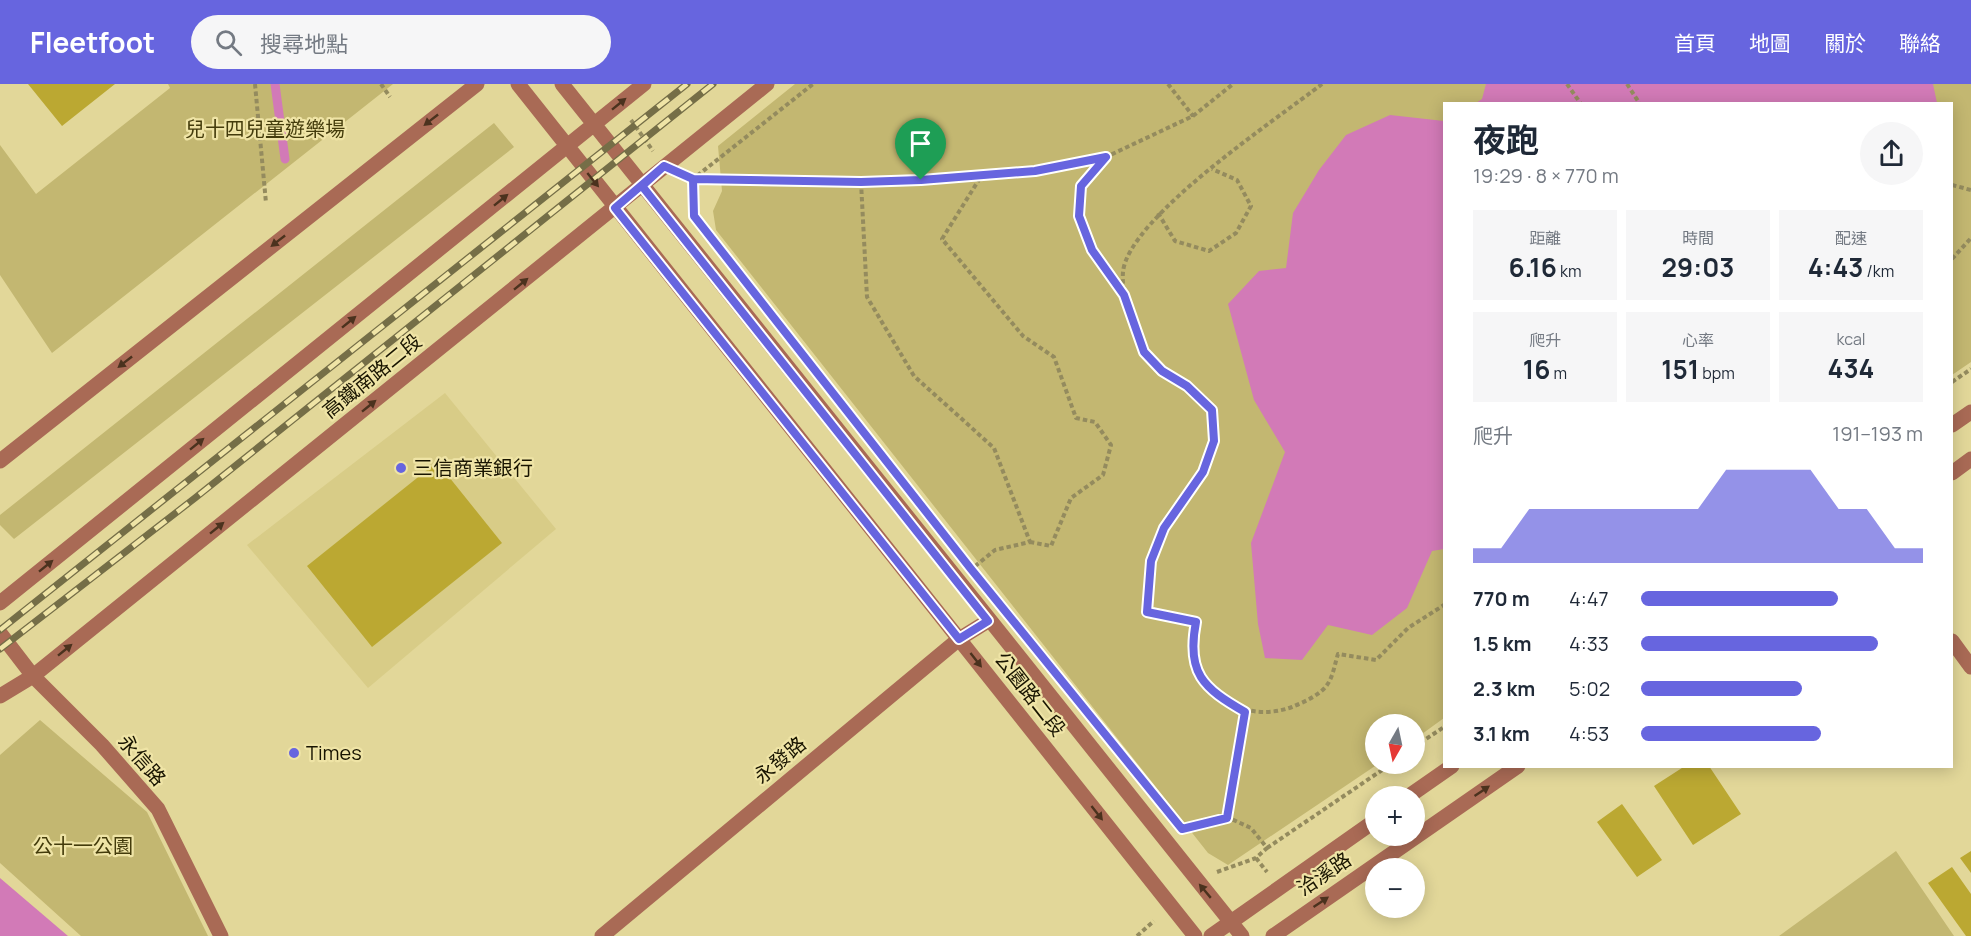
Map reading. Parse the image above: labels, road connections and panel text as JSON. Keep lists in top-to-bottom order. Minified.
{"streets":{"street":["高鐵南路二段","公園路二段","永信路","永發路","洽溪路"]},"crossings":[["高鐵南路二段","公園路二段"],["高鐵南路二段","永信路"],["公園路二段","永發路"],["公園路二段","洽溪路"]],"parks":["兒十四兒童遊樂場","公十一公園"],"places":["三信商業銀行","Times"],"north":"bottom","page":{"header":"Fleetfoot","search":"搜尋地點","nav":["首頁","地圖","關於","聯絡"],"heading":["夜跑","19:29 · 8 × 770 m"],"stats":[["距離","6.16 km"],["時間","29:03"],["配速","4:43 /km"],["爬升","16 m"],["心率","151 bpm"],["kcal","434"]],"chart":["爬升","191–193 m"],"list":[{"name":"770 m","note":"4:47"},{"name":"1.5 km","note":"4:33"},{"name":"2.3 km","note":"5:02"},{"name":"3.1 km","note":"4:53"}],"map_buttons":["+","−"]}}
